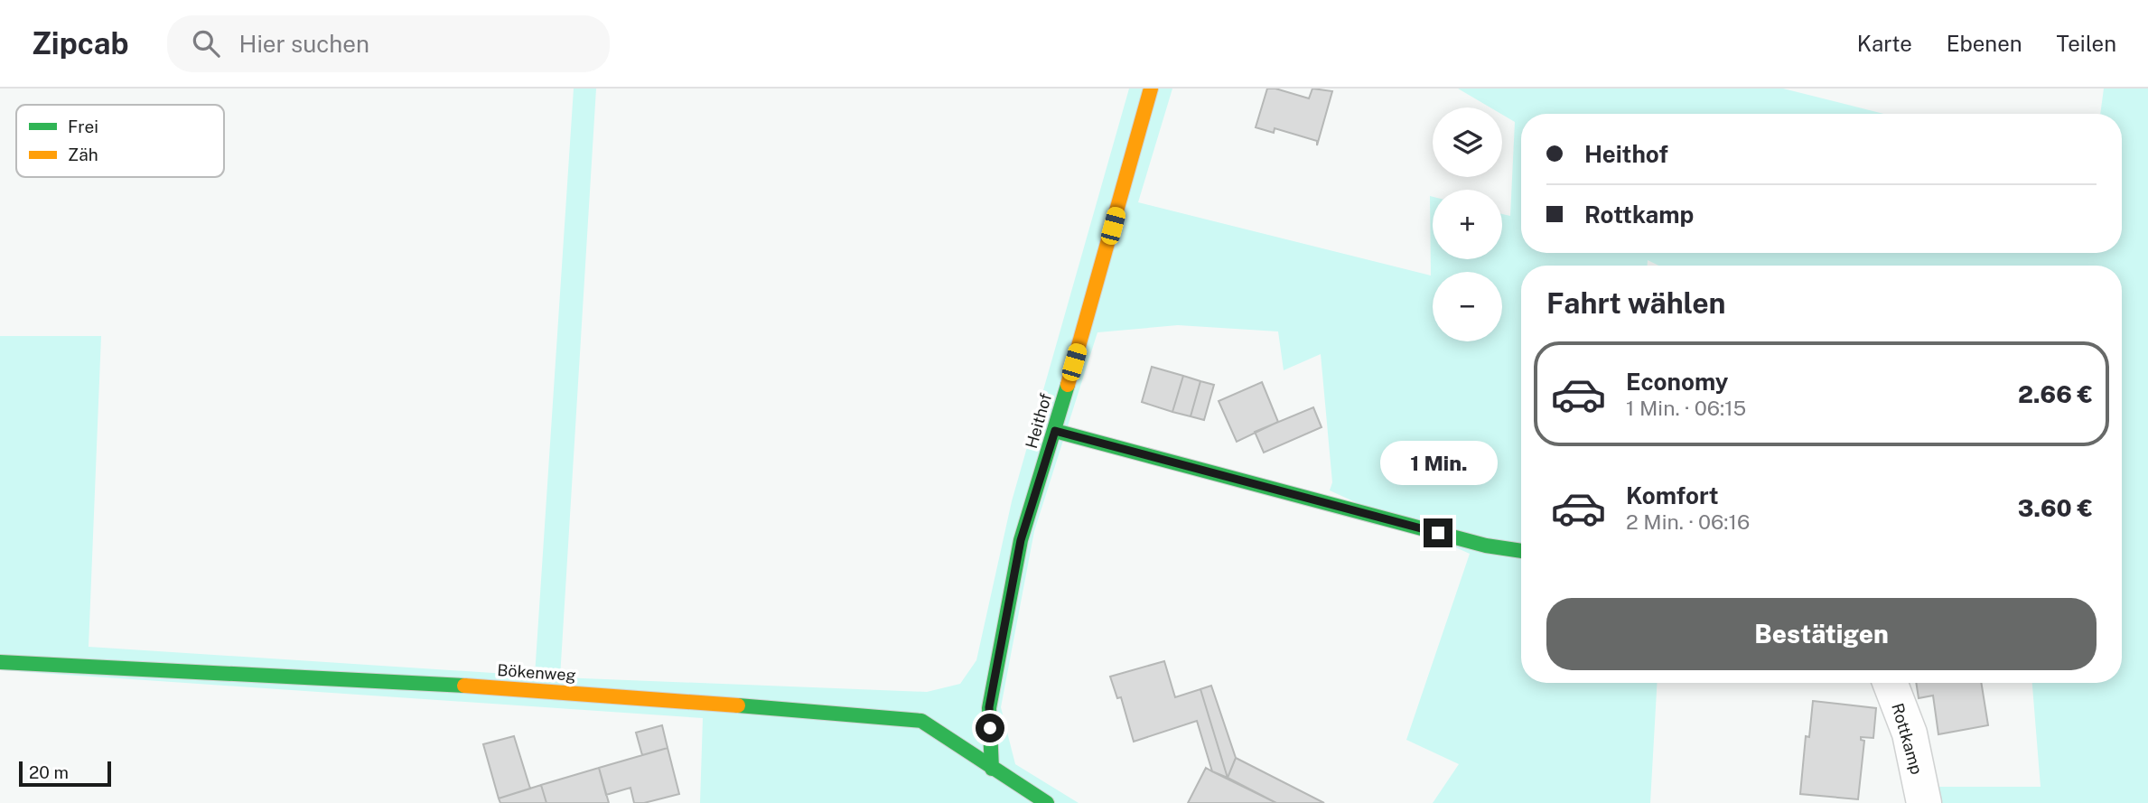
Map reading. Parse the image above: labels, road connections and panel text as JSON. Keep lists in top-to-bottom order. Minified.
{"streets":{"street":["Heithof","Bökenweg","Rottkamp"]},"crossings":[["Heithof","Bökenweg"]],"legend":["Frei","Zäh"],"scale_bar":"20 m","page":{"header":"Zipcab","search":"Hier suchen","nav":["Karte","Ebenen","Teilen"],"map_buttons":["+","−"],"banner":["Heithof","Rottkamp"],"heading":"Fahrt wählen","list":[{"name":"Economy","note":"1 Min. · 06:15","value":"2.66 €"},{"name":"Komfort","note":"2 Min. · 06:16","value":"3.60 €"}],"bubble":"1 Min.","buttons":"Bestätigen","scale":"20 m"}}
